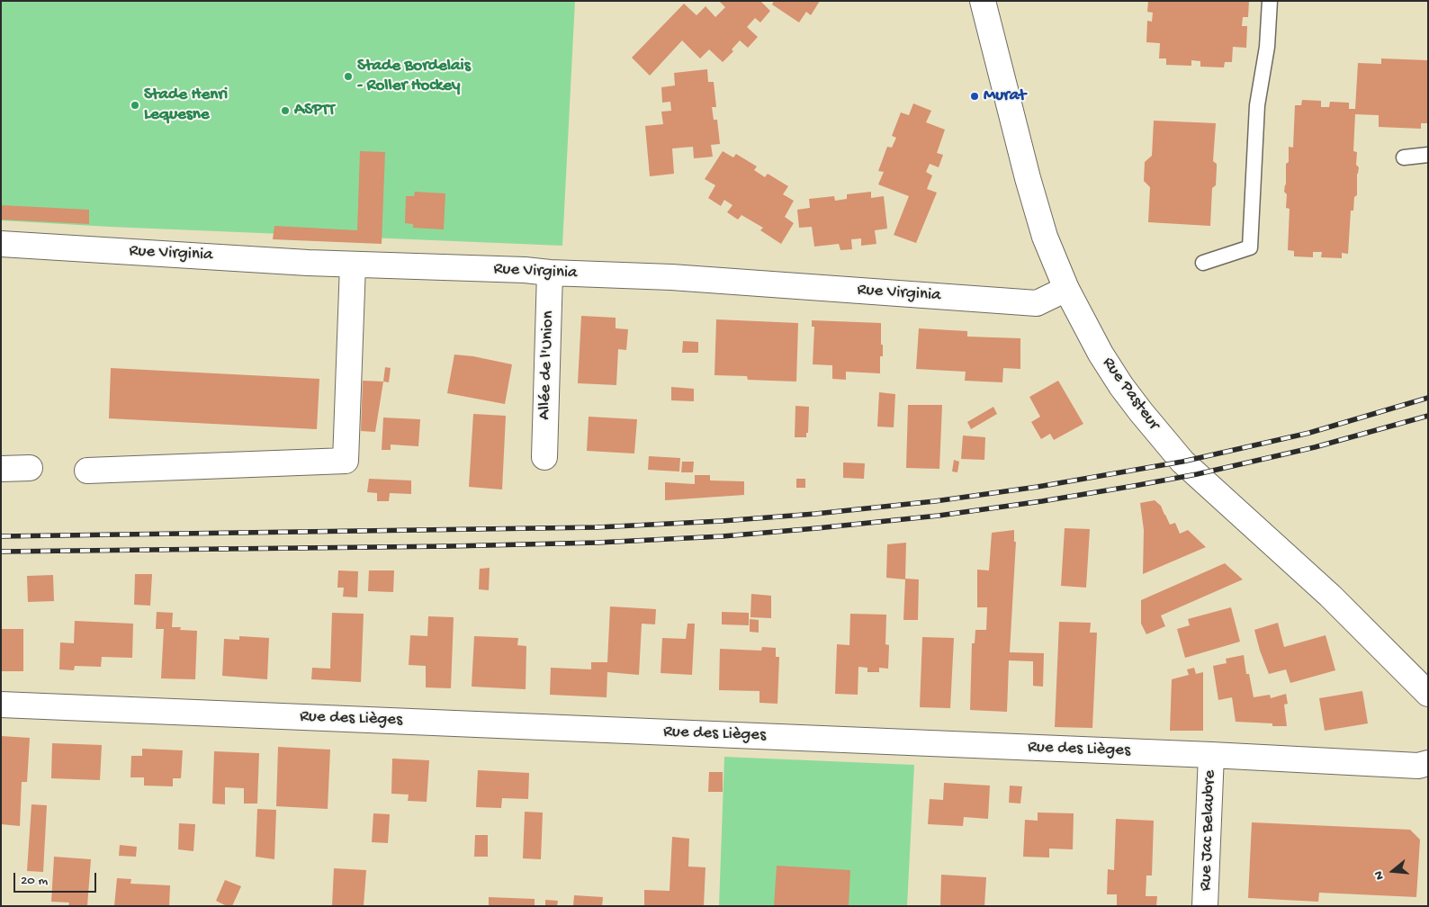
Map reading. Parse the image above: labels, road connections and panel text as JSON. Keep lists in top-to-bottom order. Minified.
{"streets":{"street":["Rue Virginia","Allée de l'Union","Rue Pasteur","Rue des Lièges","Rue Jac Belaubre"]},"crossings":[["Rue Virginia","Allée de l'Union"],["Rue Virginia","Rue Pasteur"],["Rue des Lièges","Rue Jac Belaubre"]],"places":["Stade Bordelais - Roller Hockey","Murat","Stade Henri Lequesne","ASPTT"],"scale_bar":"20 m","north":"left"}
